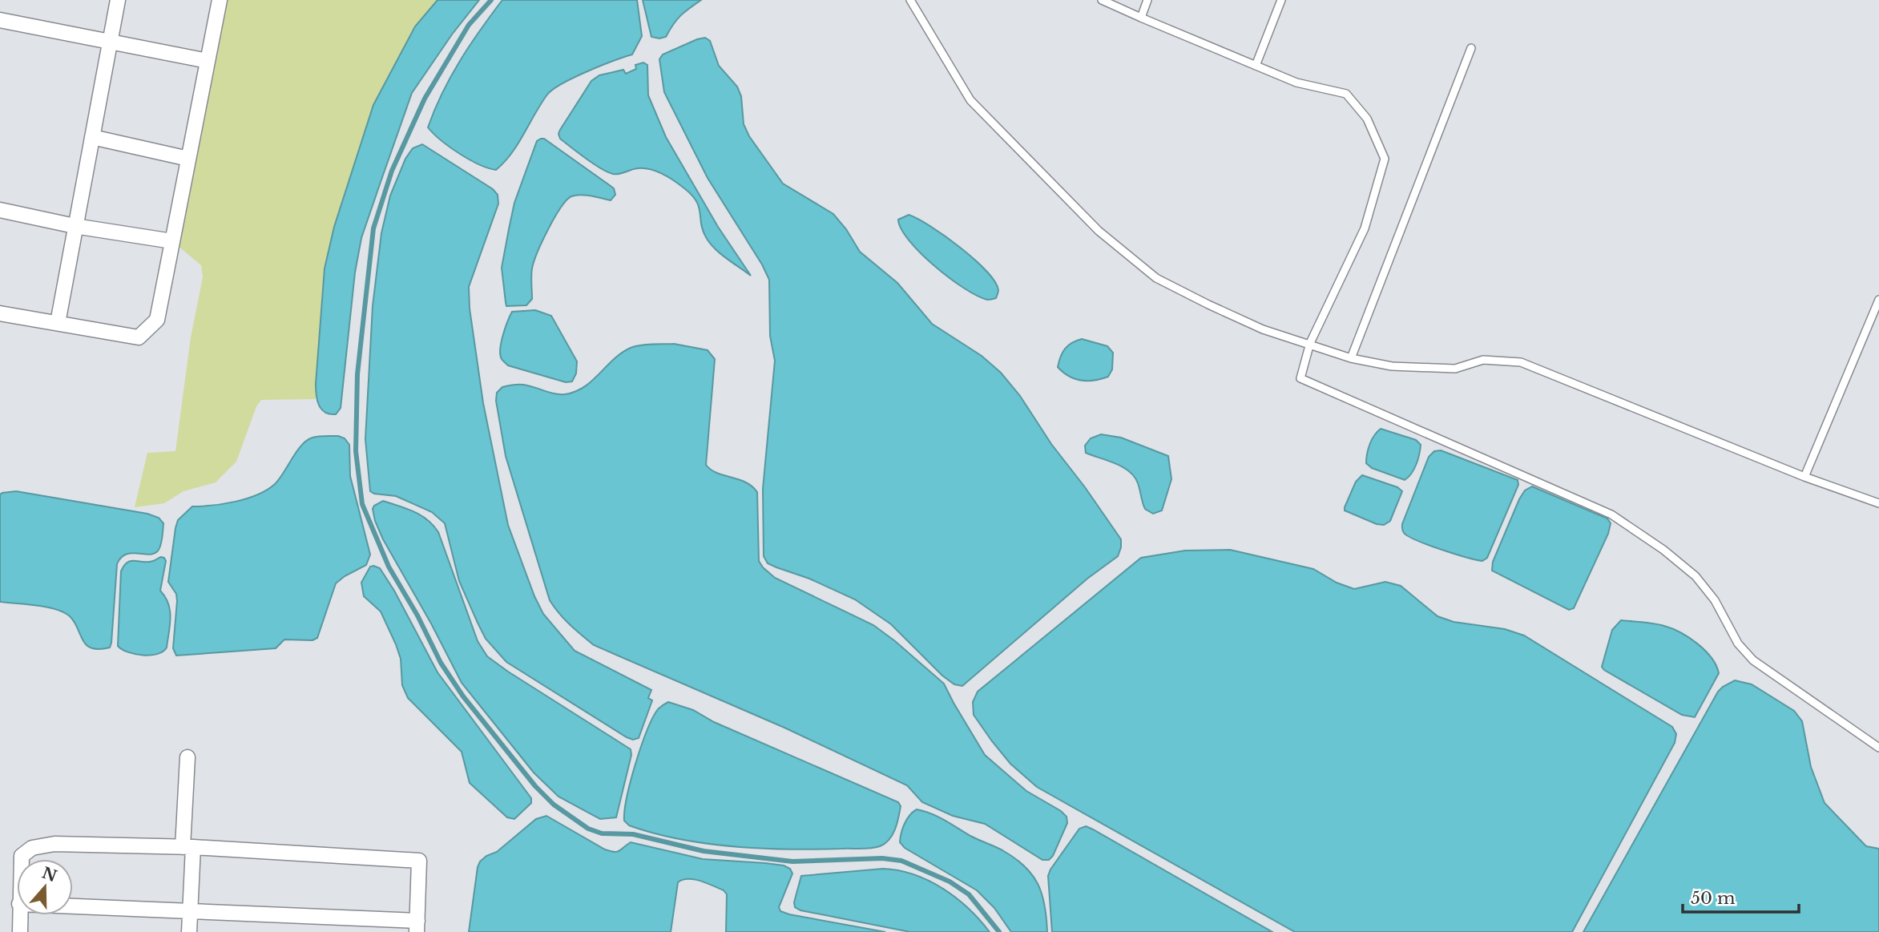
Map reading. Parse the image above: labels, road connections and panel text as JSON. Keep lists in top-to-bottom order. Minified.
{"scale_bar":"50 m","north":"top"}
